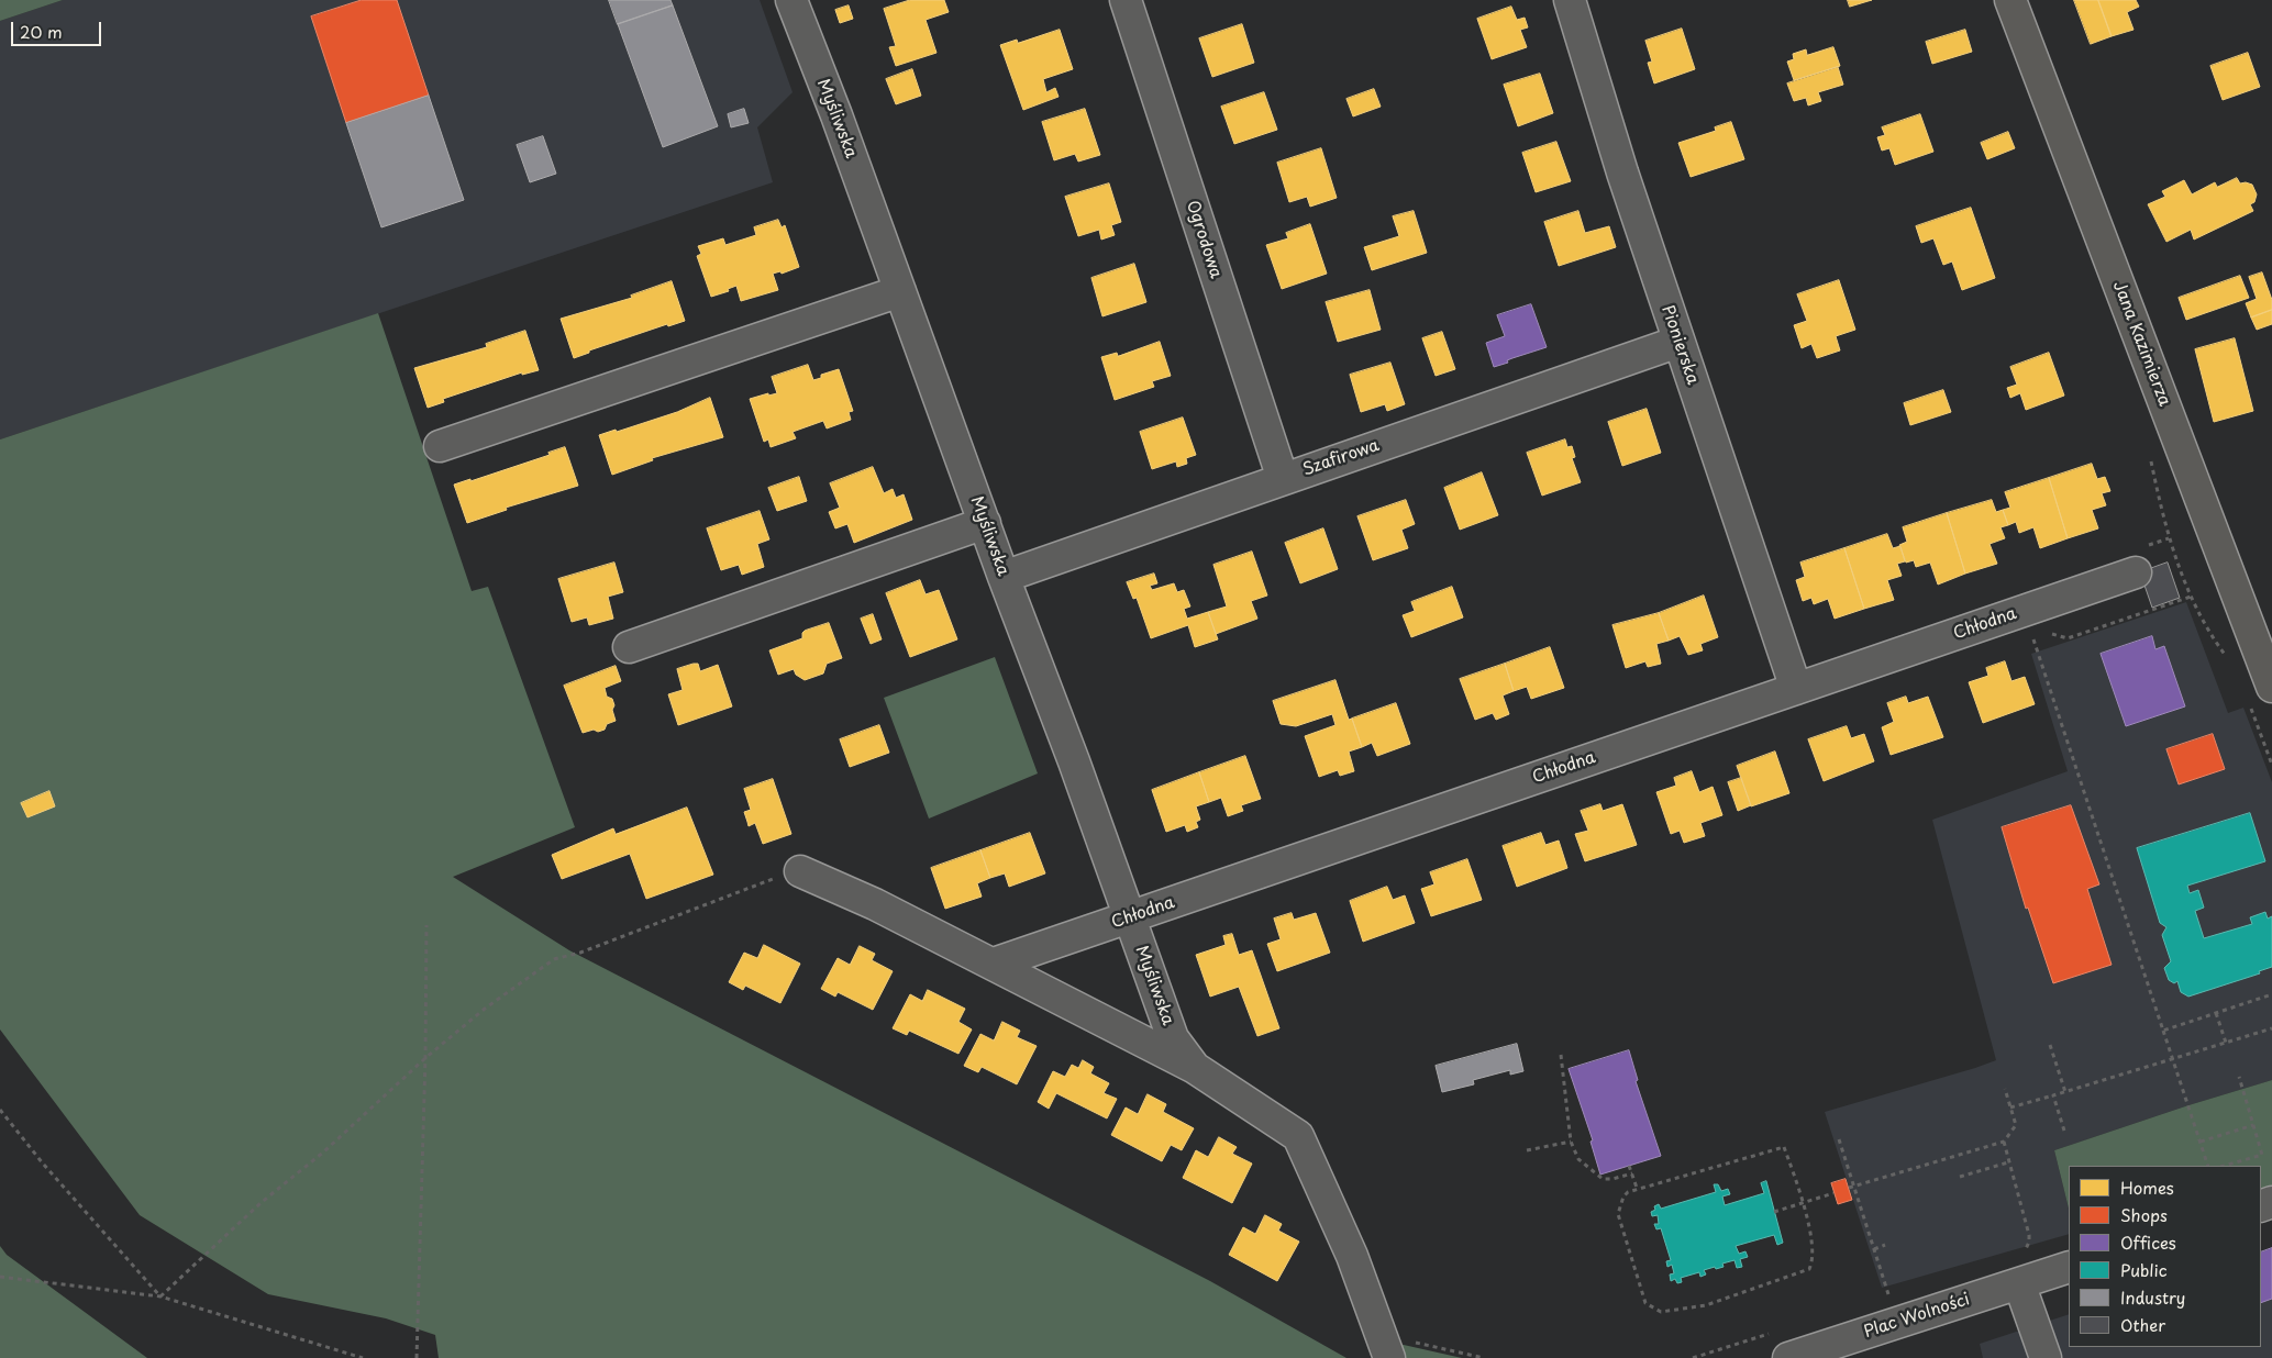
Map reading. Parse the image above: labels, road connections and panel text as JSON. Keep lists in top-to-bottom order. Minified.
{"streets":{"main road":["Jana Kazimierza"],"street":["Myśliwska","Ogrodowa","Pionierska","Szafirowa","Chłodna","Plac Wolności"]},"crossings":[["Myśliwska","Szafirowa"],["Myśliwska","Chłodna"],["Ogrodowa","Szafirowa"],["Pionierska","Szafirowa"],["Pionierska","Chłodna"]],"legend":["Homes","Shops","Offices","Public","Industry","Other"],"scale_bar":"20 m"}
